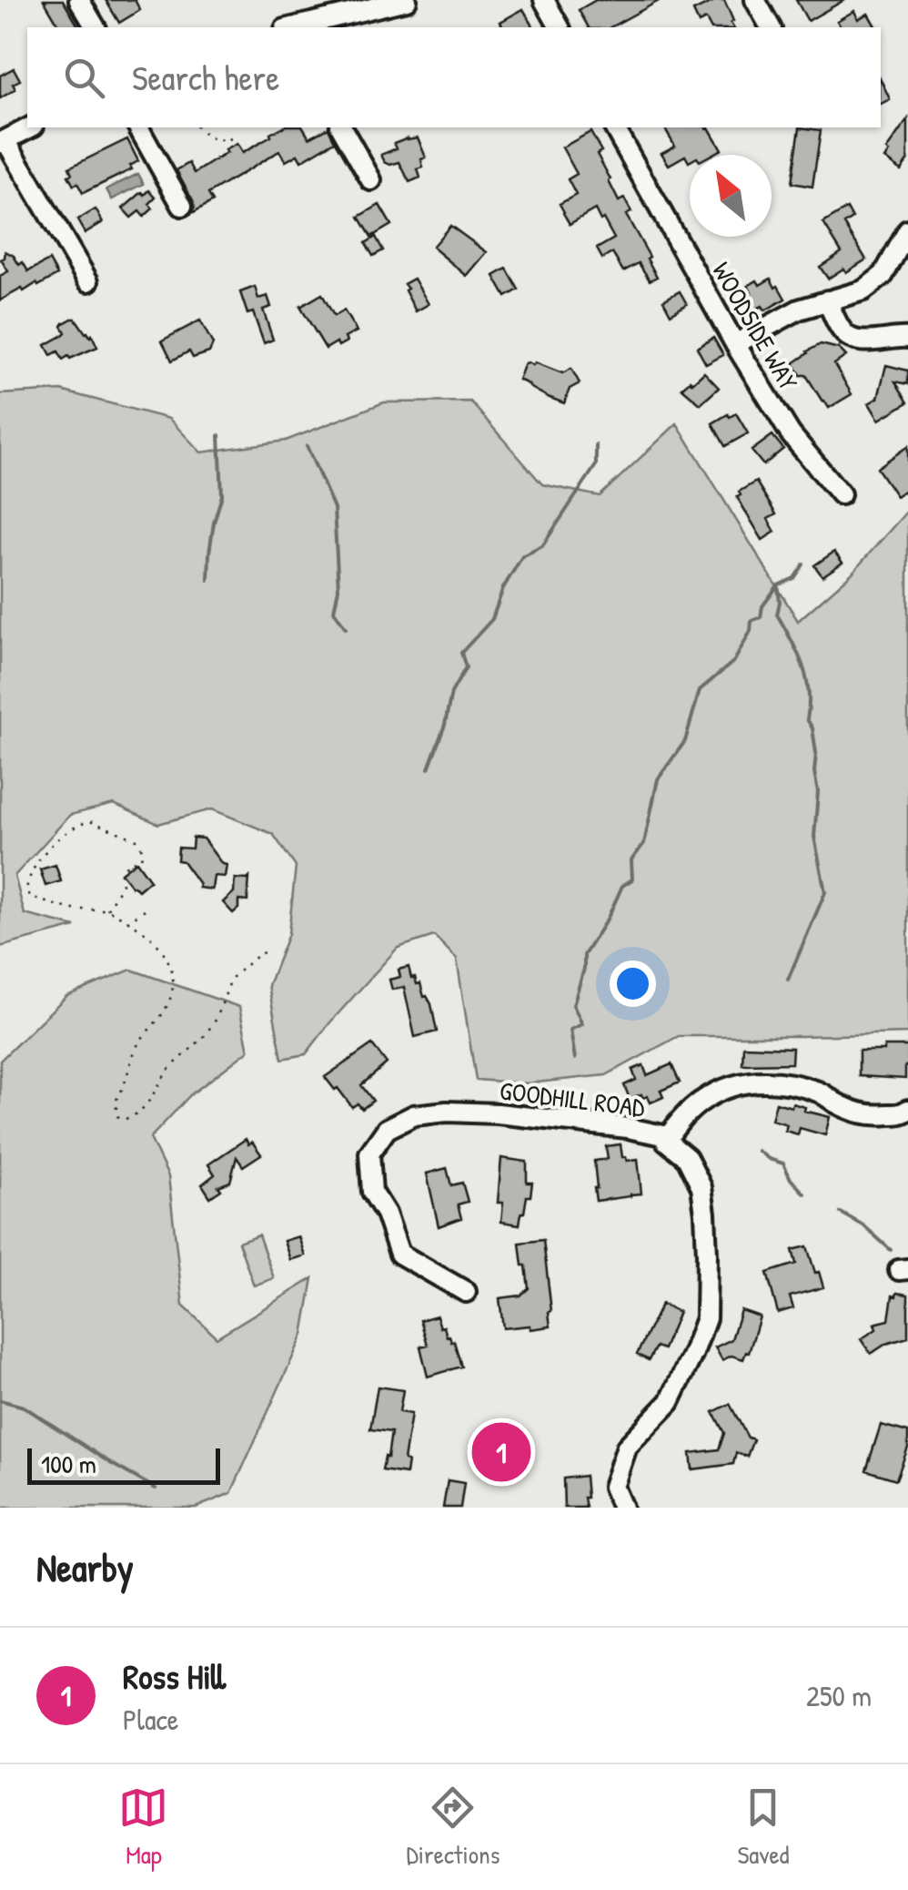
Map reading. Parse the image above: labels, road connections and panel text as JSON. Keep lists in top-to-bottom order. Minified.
{"streets":{"street":["WOODSIDE WAY","GOODHILL ROAD"]},"scale_bar":"100 m","north":"top left","page":{"search":"Search here","pins":"1","scale":"100 m","heading":"Nearby","list":[{"mark":"1","name":"Ross Hill","note":"Place","value":"250 m"}],"nav":["Map","Directions","Saved"]}}
